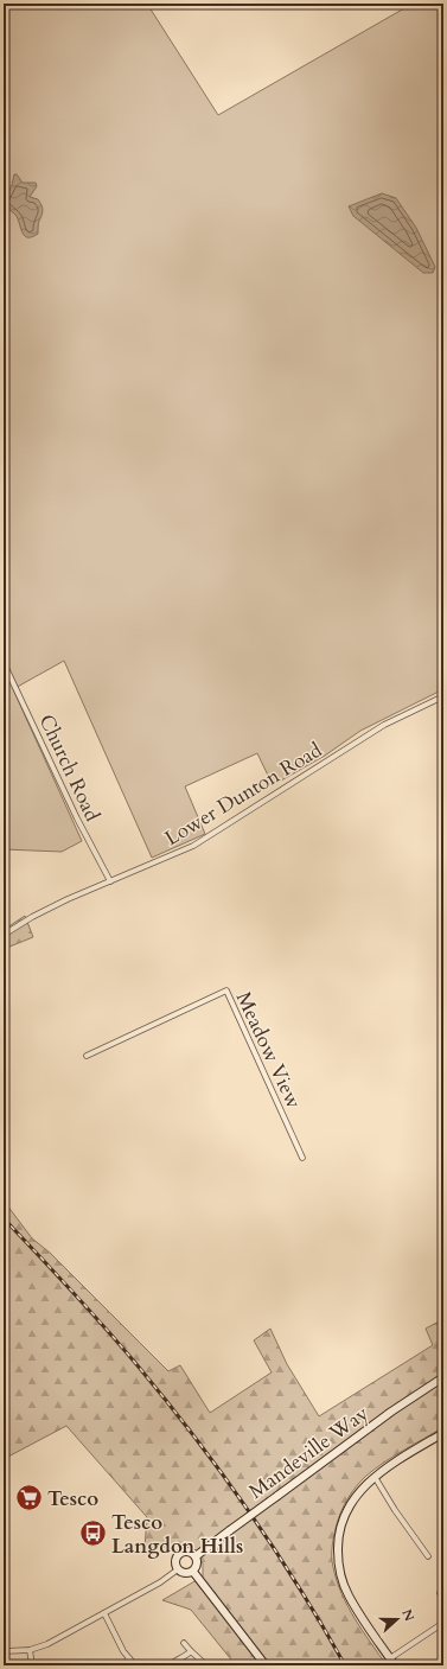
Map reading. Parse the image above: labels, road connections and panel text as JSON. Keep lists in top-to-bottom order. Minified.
{"streets":{"main road":["Mandeville Way"],"street":["Church Road","Lower Dunton Road","Meadow View"]},"crossings":[["Church Road","Lower Dunton Road"]],"places":{"supermarket":["Tesco"],"bus stop":["Tesco Langdon Hills"]},"north":"right"}
